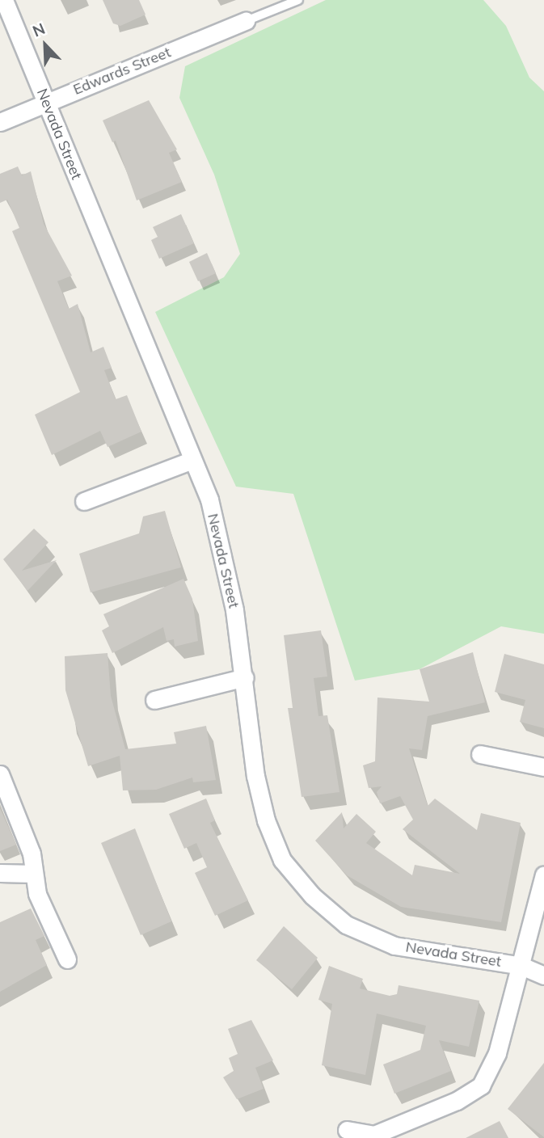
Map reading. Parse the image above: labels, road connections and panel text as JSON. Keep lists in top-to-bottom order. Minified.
{"streets":{"street":["Edwards Street","Nevada Street"]},"crossings":[["Edwards Street","Nevada Street"]],"north":"top left"}
